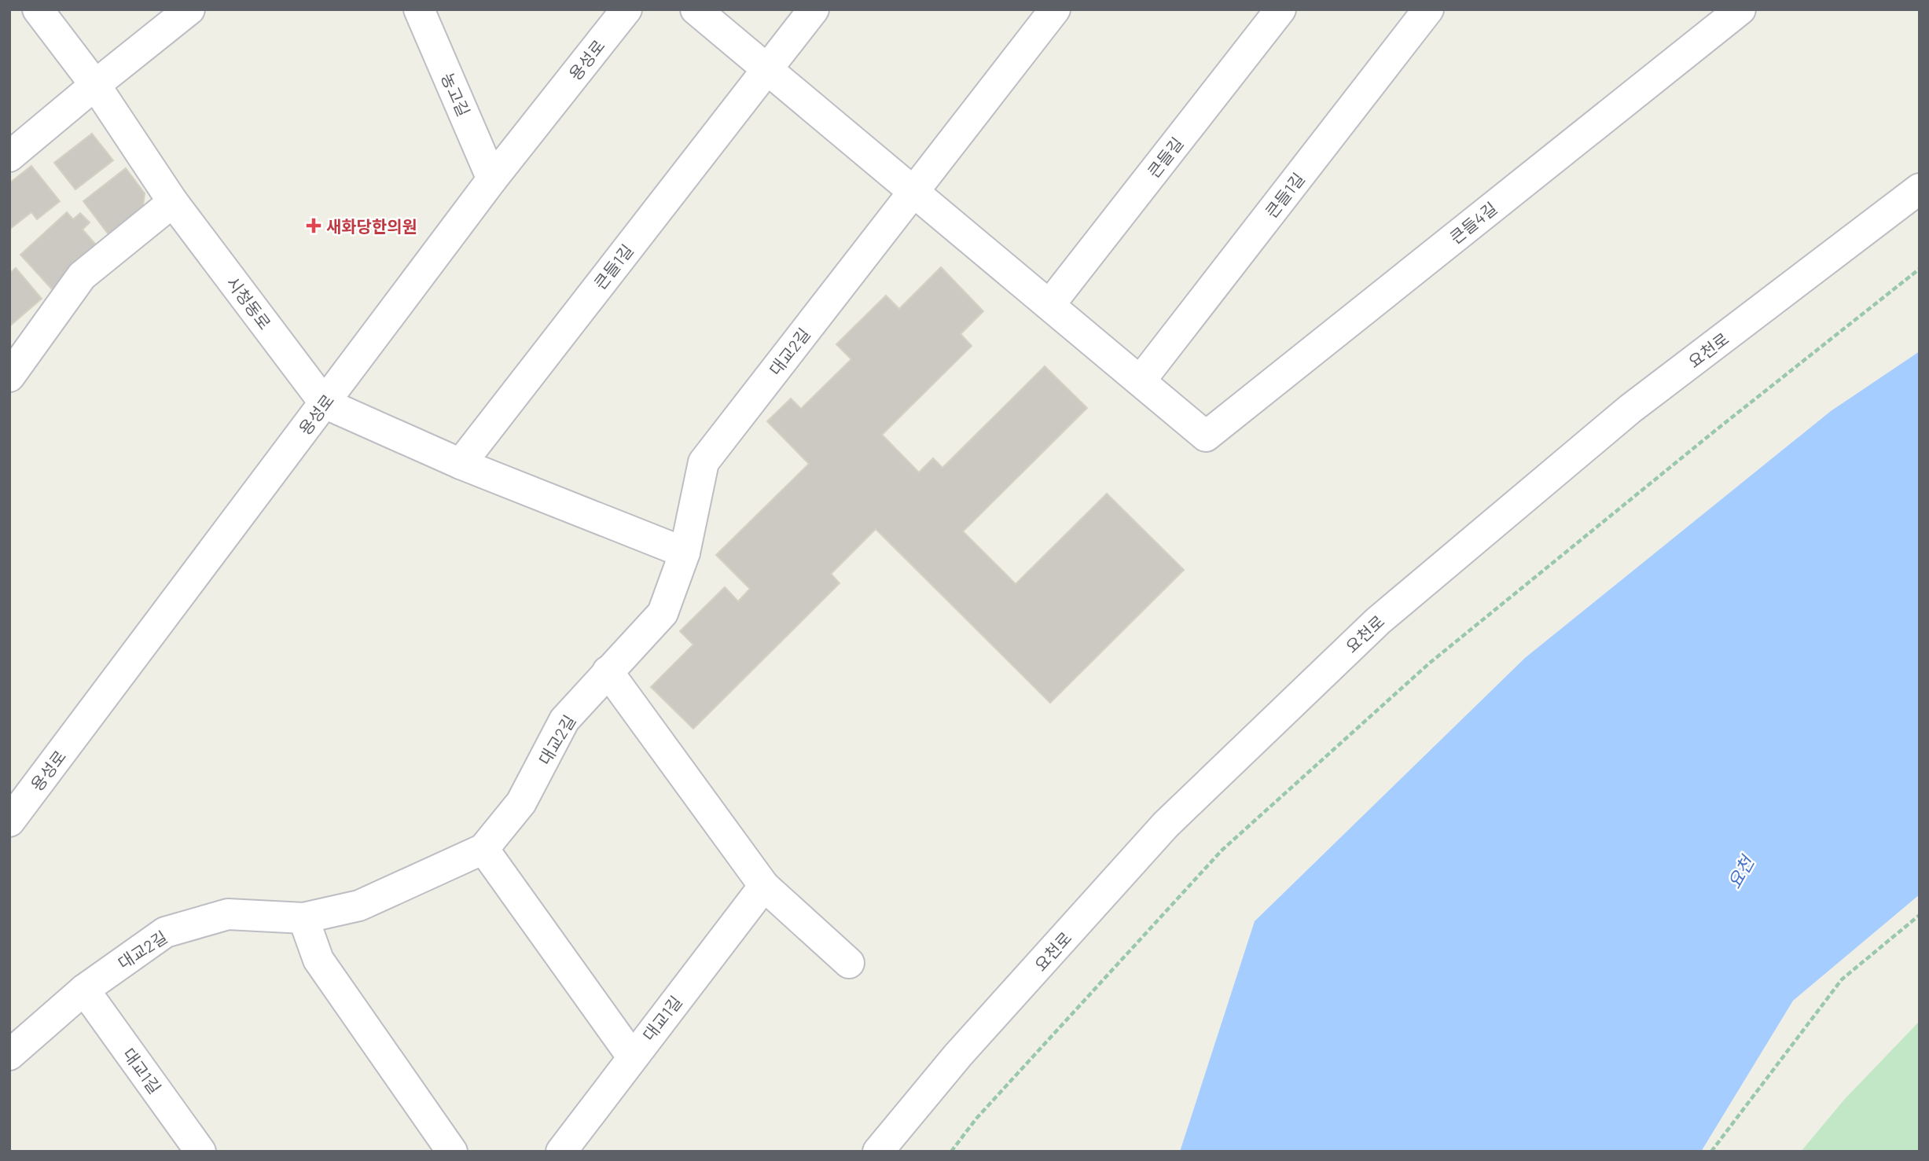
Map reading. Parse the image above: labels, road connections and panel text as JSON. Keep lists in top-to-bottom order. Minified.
{"streets":{"street":["용성로","농고길","큰들길","큰들1길","큰들4길","시청동로","요천로","대교2길","대교1길"]},"crossings":[["용성로","농고길"],["용성로","시청동로"],["큰들1길","큰들4길"],["대교2길","대교1길"]],"water":["요천"],"places":{"health":["새화당한의원"]}}
